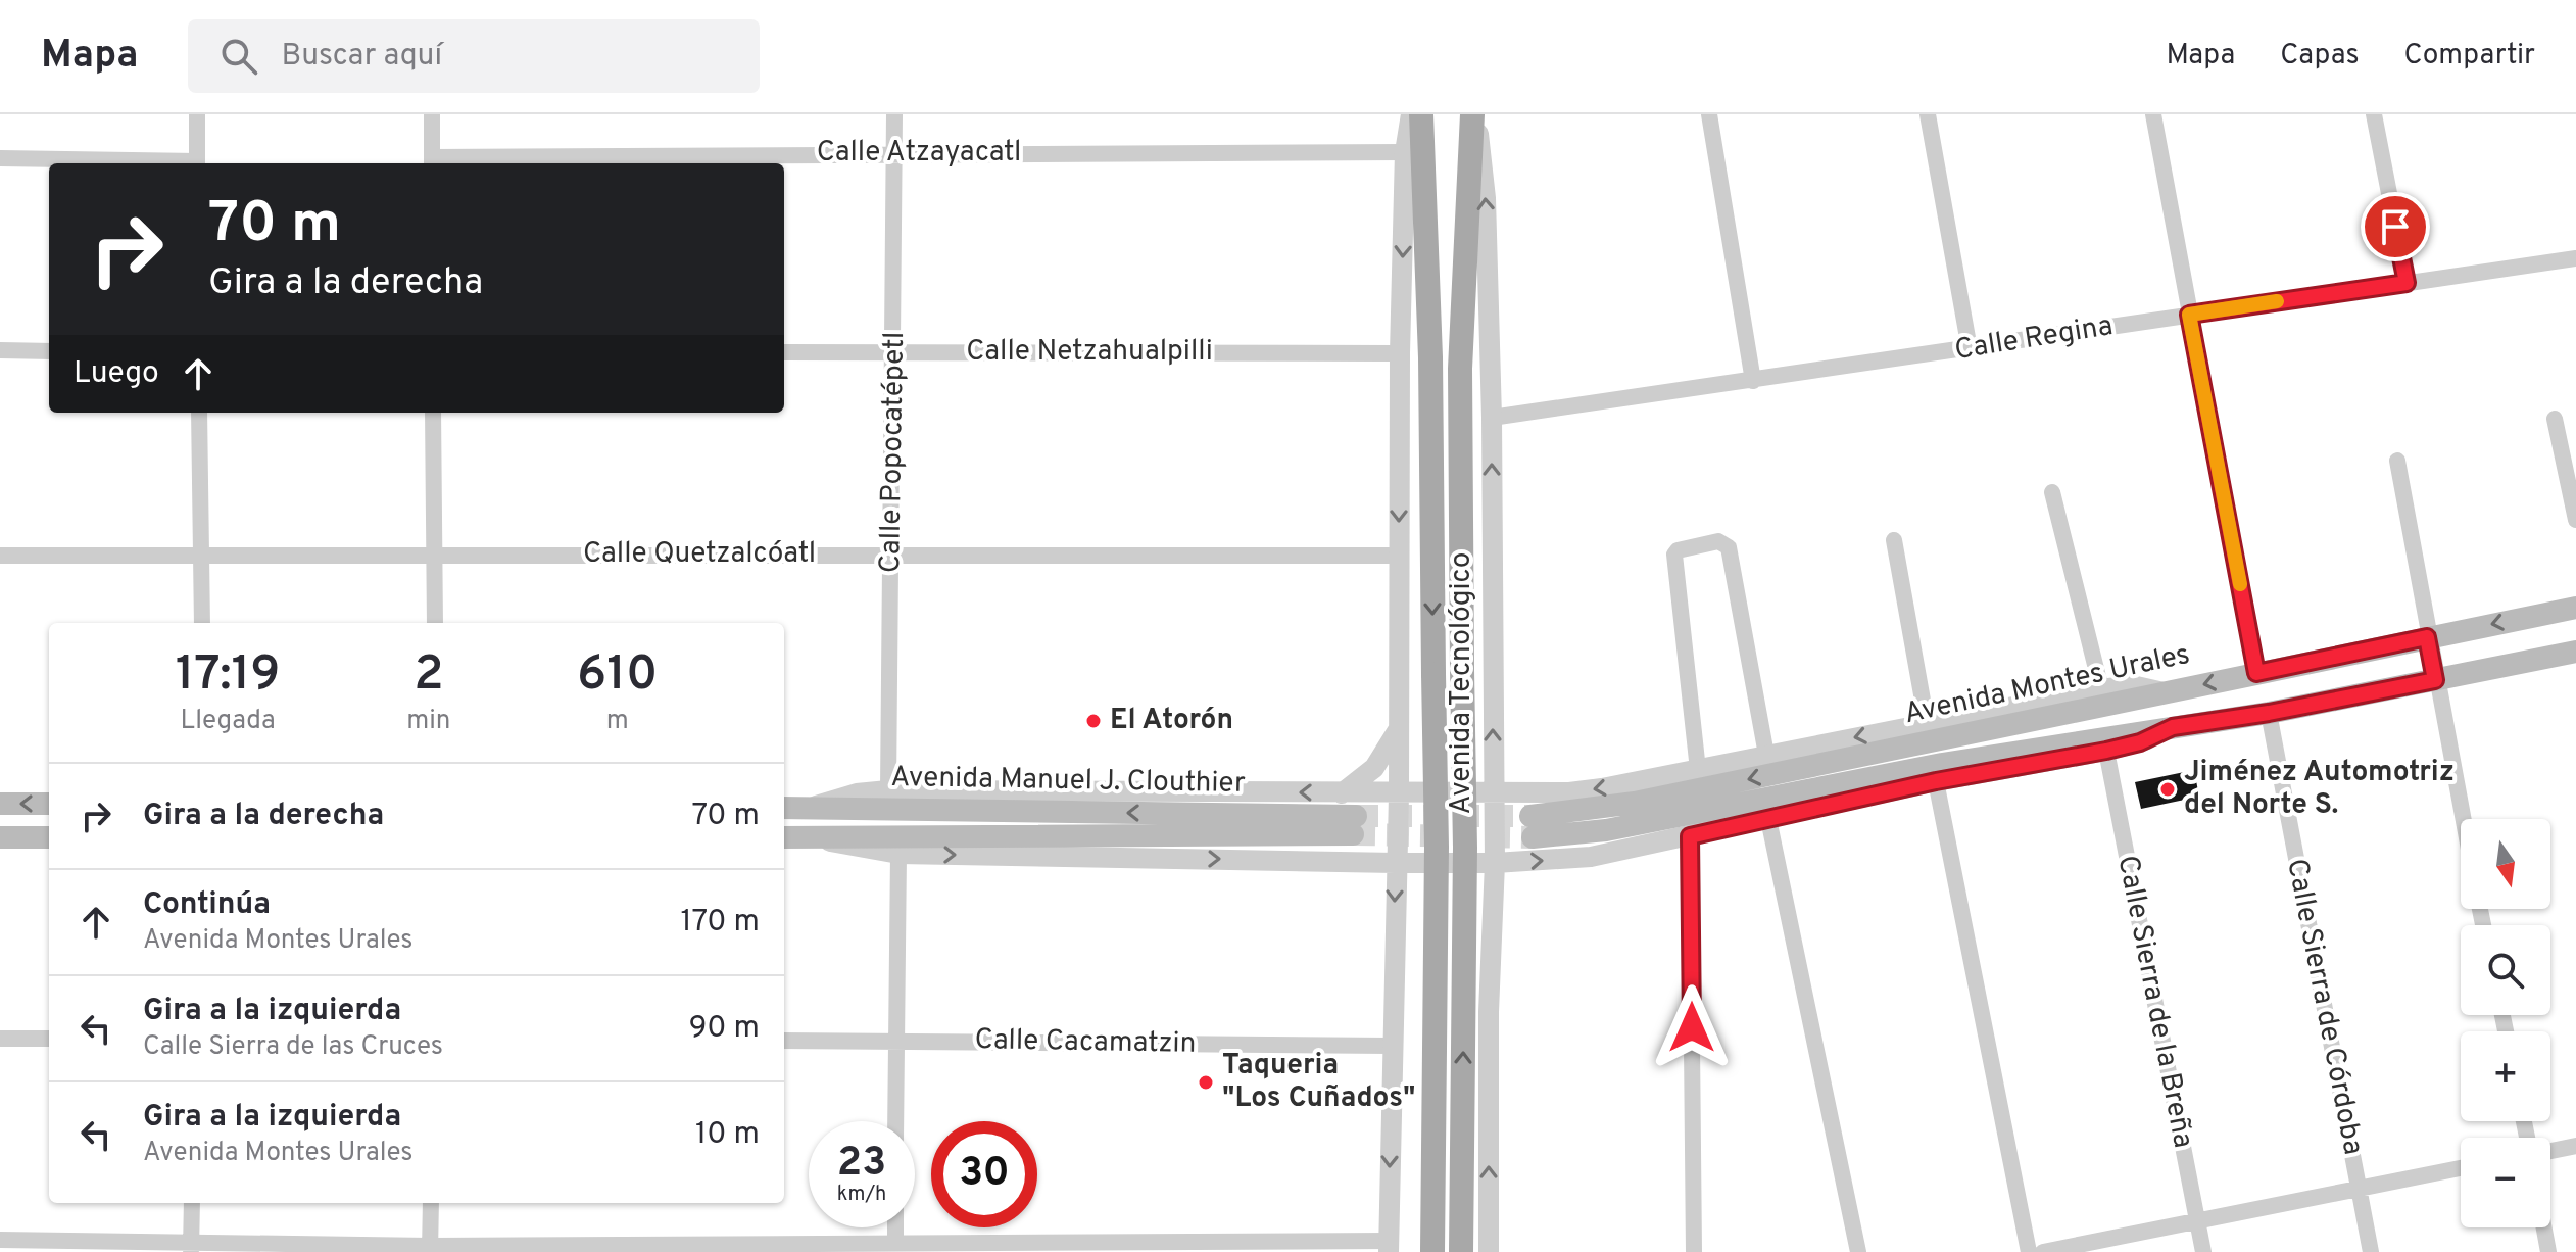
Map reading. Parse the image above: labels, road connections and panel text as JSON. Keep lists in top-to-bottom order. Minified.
{"streets":{"main road":["Avenida Tecnológico","Avenida Montes Urales","Avenida Manuel J. Clouthier"],"street":["Calle Atzayacatl","Calle Regina","Calle Netzahualpilli","Calle Popocatépetl","Calle Quetzalcóatl","Calle Sierra de la Breña","Calle Sierra de Córdoba","Calle Cacamatzin"]},"crossings":[["Calle Atzayacatl","Calle Popocatépetl"],["Calle Regina","Avenida Tecnológico"],["Calle Netzahualpilli","Calle Popocatépetl"],["Calle Popocatépetl","Calle Quetzalcóatl"],["Avenida Montes Urales","Calle Sierra de Córdoba"]],"places":["El Atorón","Jiménez Automotriz del Norte S.","Taqueria \"Los Cuñados\""],"north":"bottom","page":{"header":"Mapa","search":"Buscar aquí","nav":["Mapa","Capas","Compartir"],"turn":["70 m","Gira a la derecha"],"then":"Luego","eta":["17:19","Llegada","2","min","610","m"],"list":[{"name":"Gira a la derecha","value":"70 m"},{"name":"Continúa","note":"Avenida Montes Urales","value":"170 m"},{"name":"Gira a la izquierda","note":"Calle Sierra de las Cruces","value":"90 m"},{"name":"Gira a la izquierda","note":"Avenida Montes Urales","value":"10 m"}],"map_buttons":["+","−"],"speed":"23 km/h","limit":"30"}}
